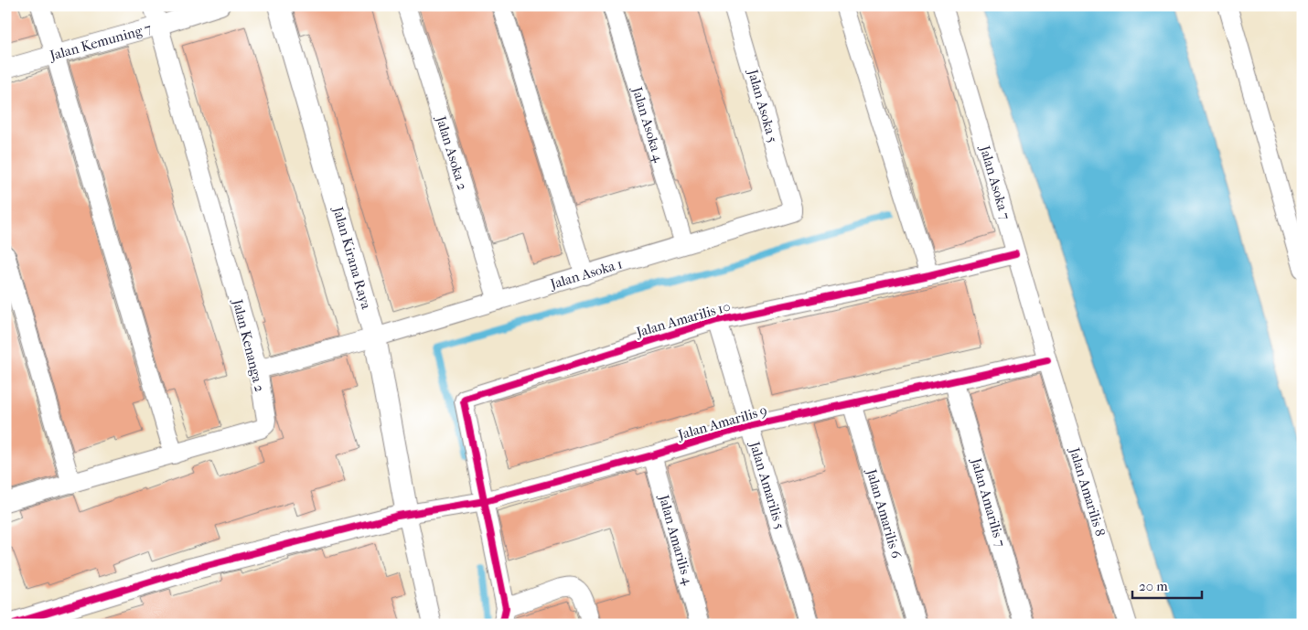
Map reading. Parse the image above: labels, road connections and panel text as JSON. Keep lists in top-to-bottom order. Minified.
{"streets":{"street":["Jalan Kemuning 7","Jalan Asoka 5","Jalan Asoka 4","Jalan Asoka 2","Jalan Asoka 7","Jalan Kirana Raya","Jalan Asoka 1","Jalan Amarilis 10","Jalan Kenanga 2","Jalan Amarilis 9","Jalan Amarilis 5","Jalan Amarilis 8","Jalan Amarilis 7","Jalan Amarilis 6","Jalan Amarilis 4"]},"crossings":[["Jalan Kemuning 7","Jalan Kenanga 2"],["Jalan Asoka 5","Jalan Asoka 1"],["Jalan Asoka 4","Jalan Asoka 1"],["Jalan Asoka 2","Jalan Asoka 1"],["Jalan Asoka 7","Jalan Amarilis 10"],["Jalan Asoka 7","Jalan Amarilis 9"],["Jalan Asoka 7","Jalan Amarilis 8"],["Jalan Kirana Raya","Jalan Asoka 1"],["Jalan Kirana Raya","Jalan Amarilis 9"],["Jalan Asoka 1","Jalan Kenanga 2"],["Jalan Amarilis 10","Jalan Amarilis 9"],["Jalan Amarilis 10","Jalan Amarilis 5"],["Jalan Amarilis 9","Jalan Amarilis 5"],["Jalan Amarilis 9","Jalan Amarilis 8"],["Jalan Amarilis 9","Jalan Amarilis 7"],["Jalan Amarilis 9","Jalan Amarilis 6"],["Jalan Amarilis 9","Jalan Amarilis 4"]],"scale_bar":"20 m"}
